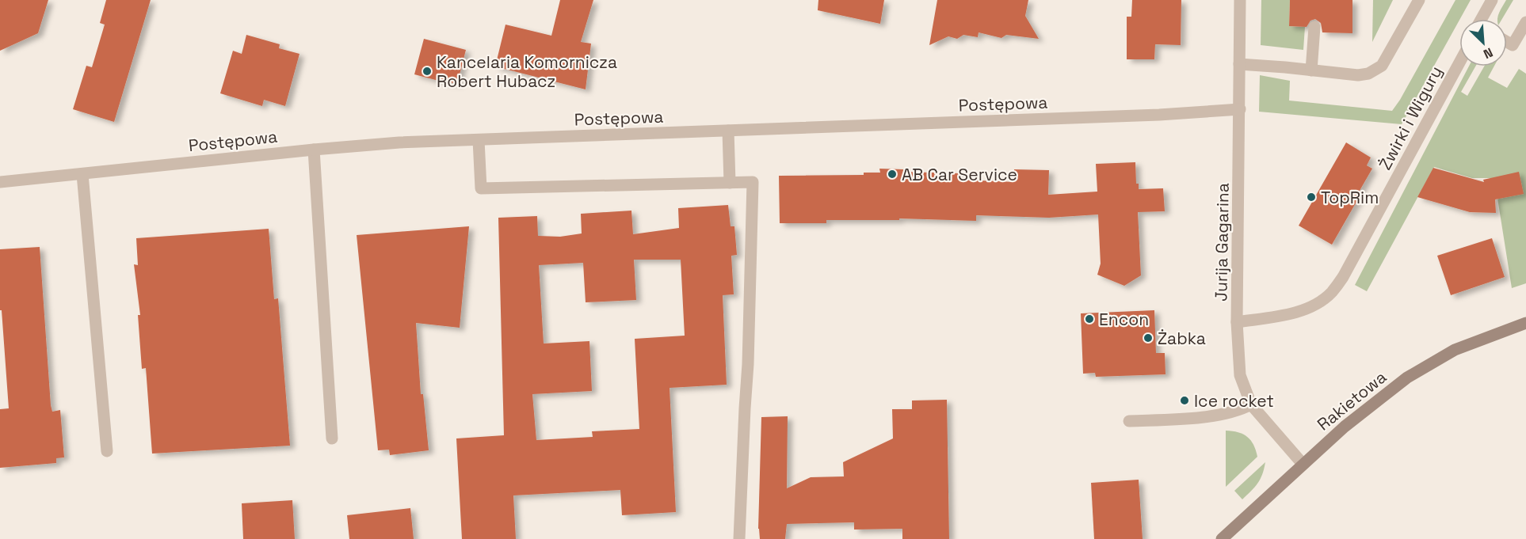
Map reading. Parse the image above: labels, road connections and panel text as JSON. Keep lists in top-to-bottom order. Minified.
{"streets":{"street":["Postępowa","Żwirki i Wigury","Jurija Gagarina","Rakietowa"]},"crossings":[["Postępowa","Jurija Gagarina"],["Żwirki i Wigury","Jurija Gagarina"],["Jurija Gagarina","Rakietowa"]],"places":["Kancelaria Komornicza Robert Hubacz","AB Car Service","TopRim","Encon","Żabka","Ice rocket"],"north":"bottom right"}
